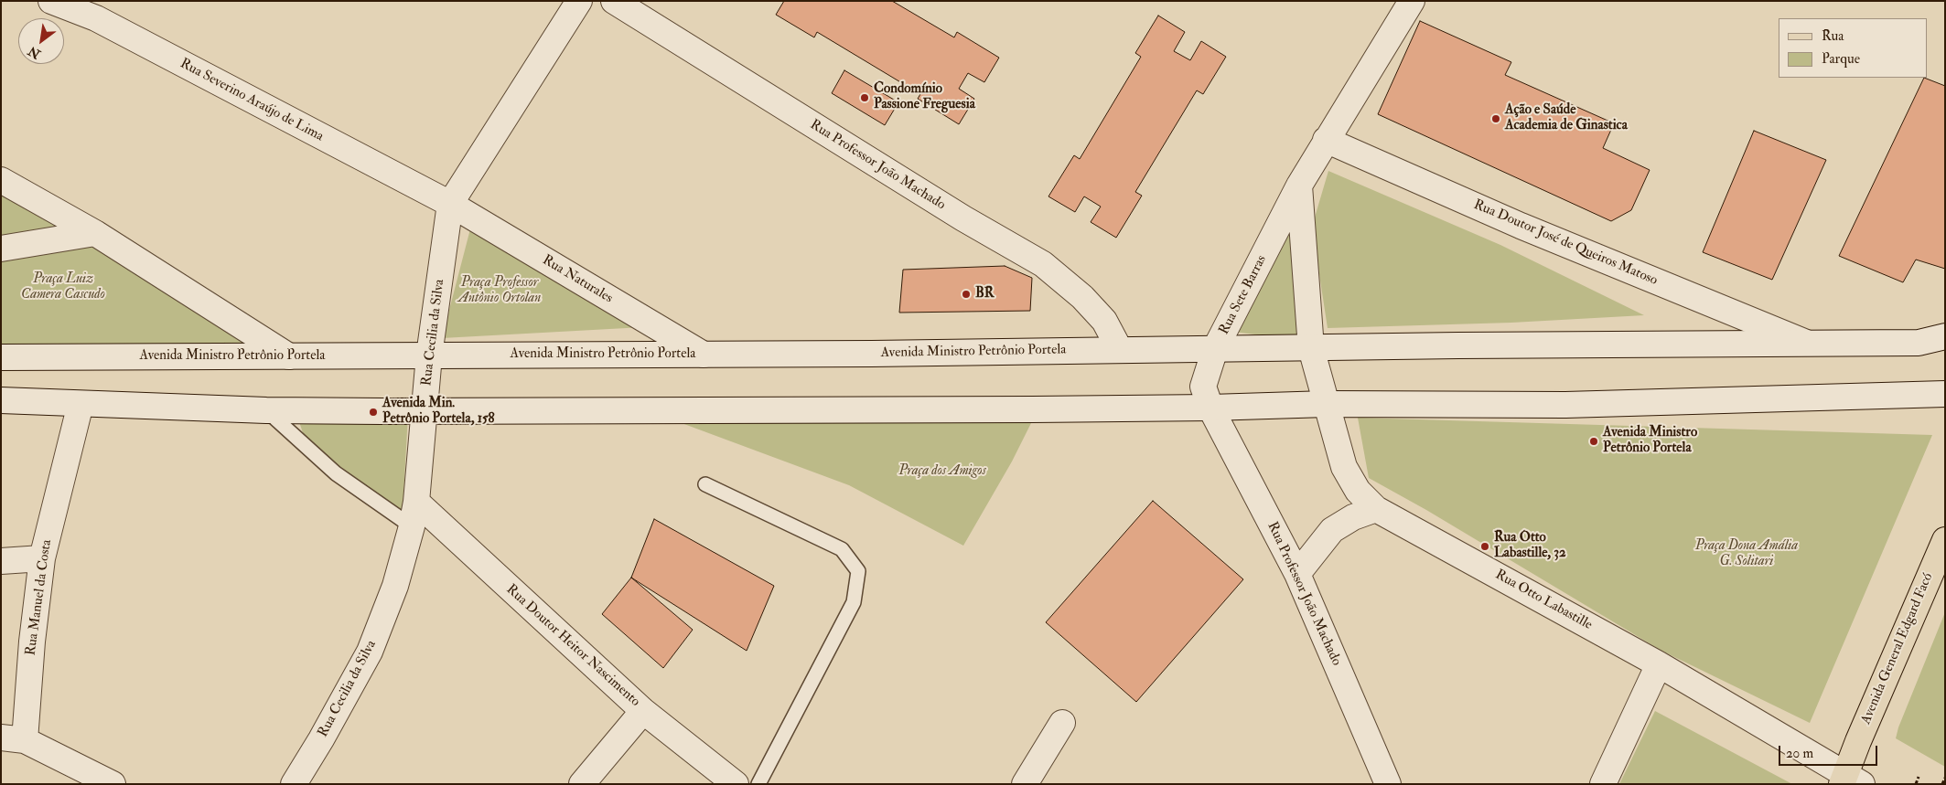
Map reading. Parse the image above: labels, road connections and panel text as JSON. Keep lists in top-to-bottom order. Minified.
{"streets":{"main road":["Avenida General Edgard Facó"],"street":["Rua Severino Araújo de Lima","Rua Professor João Machado","Rua Doutor José de Queiros Matoso","Rua Naturales","Rua Sete Barras","Rua Cecilia da Silva","Avenida Ministro Petrônio Portela","Rua Manuel da Costa","Rua Otto Labastille","Rua Doutor Heitor Nascimento"]},"crossings":[["Rua Severino Araújo de Lima","Rua Naturales"],["Rua Severino Araújo de Lima","Rua Cecilia da Silva"],["Rua Professor João Machado","Rua Sete Barras"],["Rua Professor João Machado","Avenida Ministro Petrônio Portela"],["Rua Doutor José de Queiros Matoso","Rua Sete Barras"],["Rua Doutor José de Queiros Matoso","Avenida Ministro Petrônio Portela"],["Rua Naturales","Rua Cecilia da Silva"],["Rua Naturales","Avenida Ministro Petrônio Portela"],["Rua Sete Barras","Avenida Ministro Petrônio Portela"],["Rua Cecilia da Silva","Avenida Ministro Petrônio Portela"],["Rua Cecilia da Silva","Rua Doutor Heitor Nascimento"],["Avenida Ministro Petrônio Portela","Rua Otto Labastille"],["Rua Otto Labastille","Avenida General Edgard Facó"]],"parks":["Praça Luiz Camera Cascudo","Praça Professor Antônio Ortolan","Praça dos Amigos","Praça Dona Amália G. Solitari"],"places":["Condomínio Passione Freguesia","Ação e Saúde Academia de Ginastica","BR","Avenida Min. Petrônio Portela, 158","Avenida Ministro Petrônio Portela","Rua Otto Labastille, 32"],"legend":["Rua","Parque"],"scale_bar":"20 m","north":"bottom left"}
